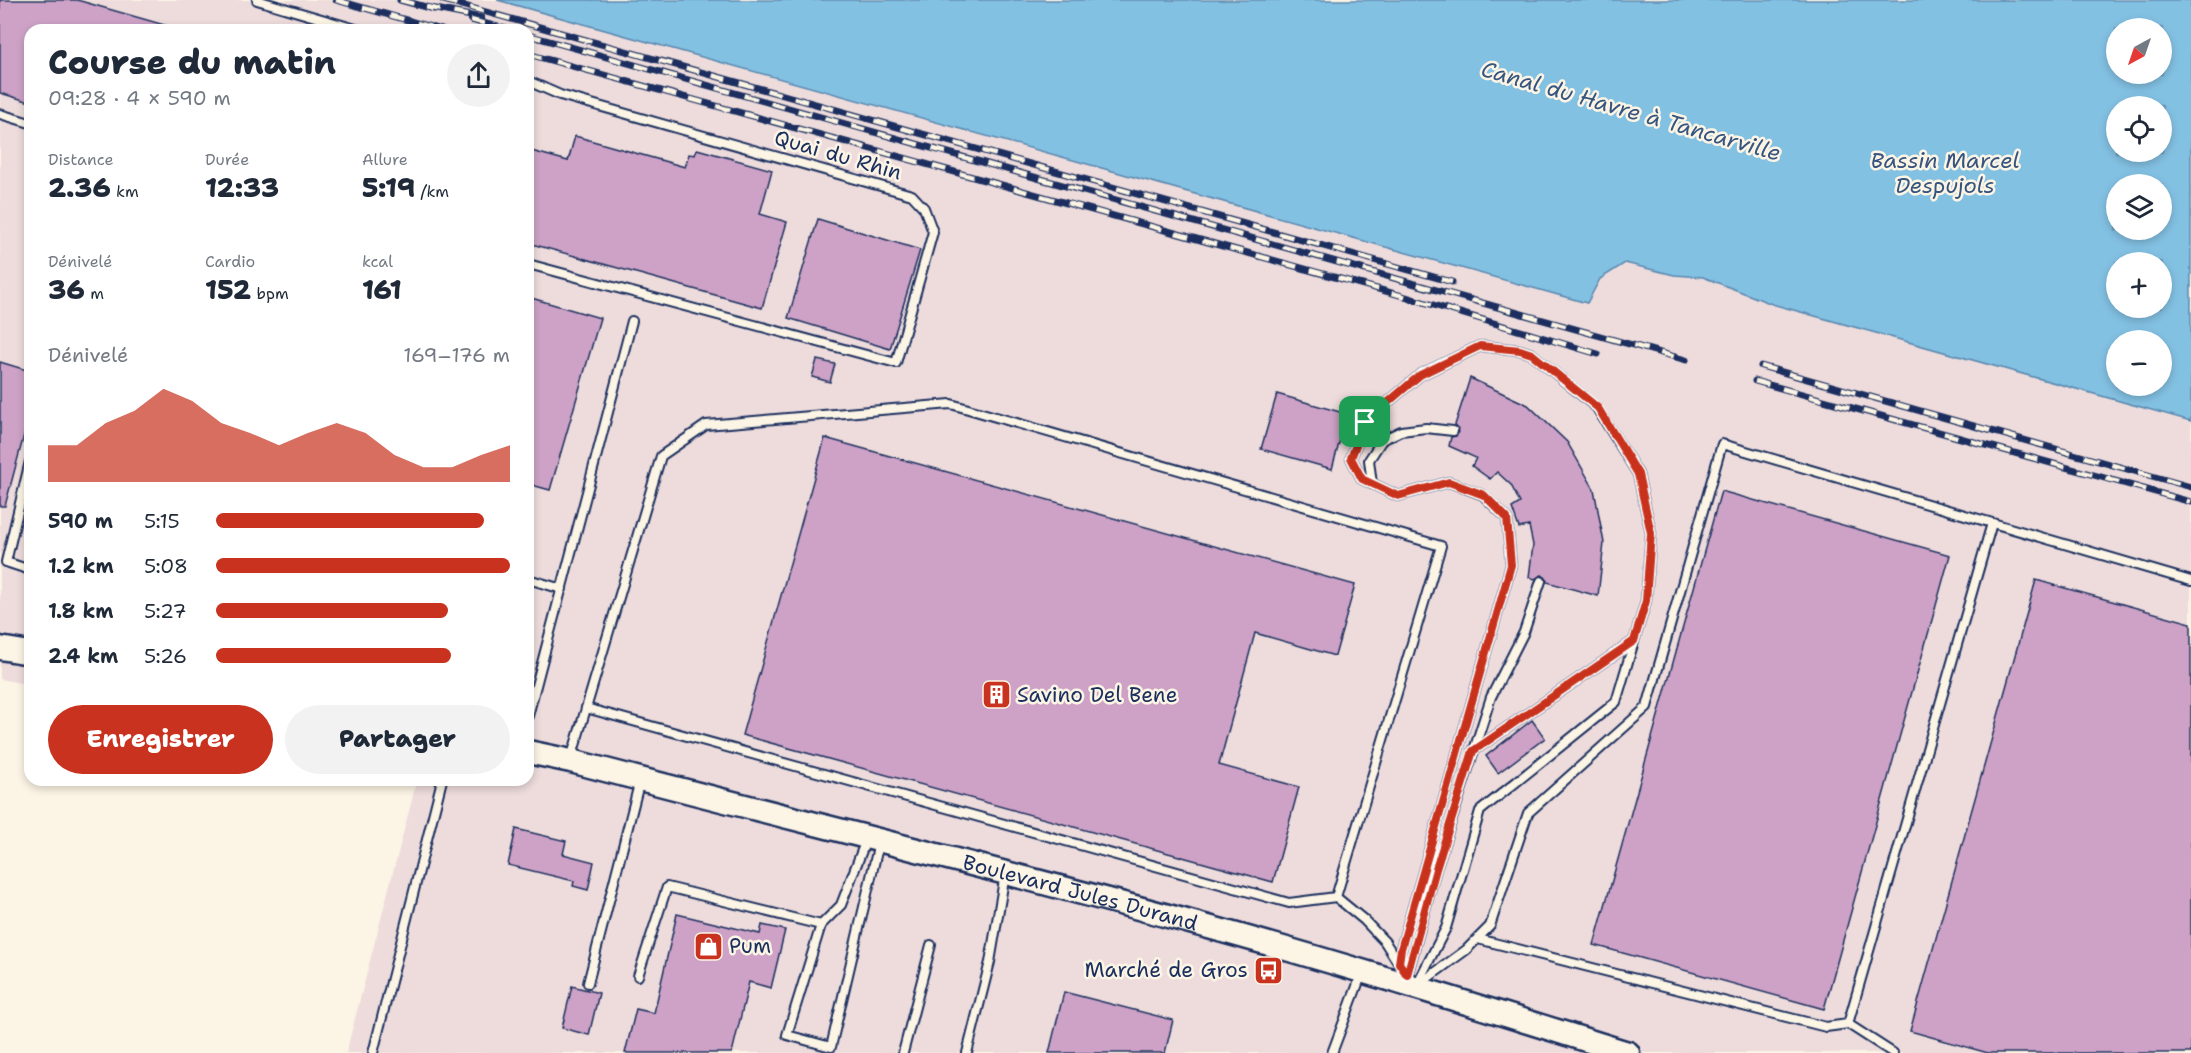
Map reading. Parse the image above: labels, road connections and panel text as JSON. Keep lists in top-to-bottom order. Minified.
{"streets":{"main road":["Boulevard Jules Durand"],"lane":["Quai du Rhin"]},"water":["Canal du Havre à Tancarville","Bassin Marcel Despujols"],"places":{"building":["Savino Del Bene"],"shop":["Pum"],"bus stop":["Marché de Gros"]},"north":"bottom left","page":{"map_buttons":["+","−"],"heading":["Course du matin","09:28 · 4 × 590 m"],"stats":[["Distance","2.36 km"],["Durée","12:33"],["Allure","5:19 /km"],["Dénivelé","36 m"],["Cardio","152 bpm"],["kcal","161"]],"chart":["Dénivelé","169–176 m"],"list":[{"name":"590 m","note":"5:15"},{"name":"1.2 km","note":"5:08"},{"name":"1.8 km","note":"5:27"},{"name":"2.4 km","note":"5:26"}],"buttons":["Enregistrer","Partager"]}}
